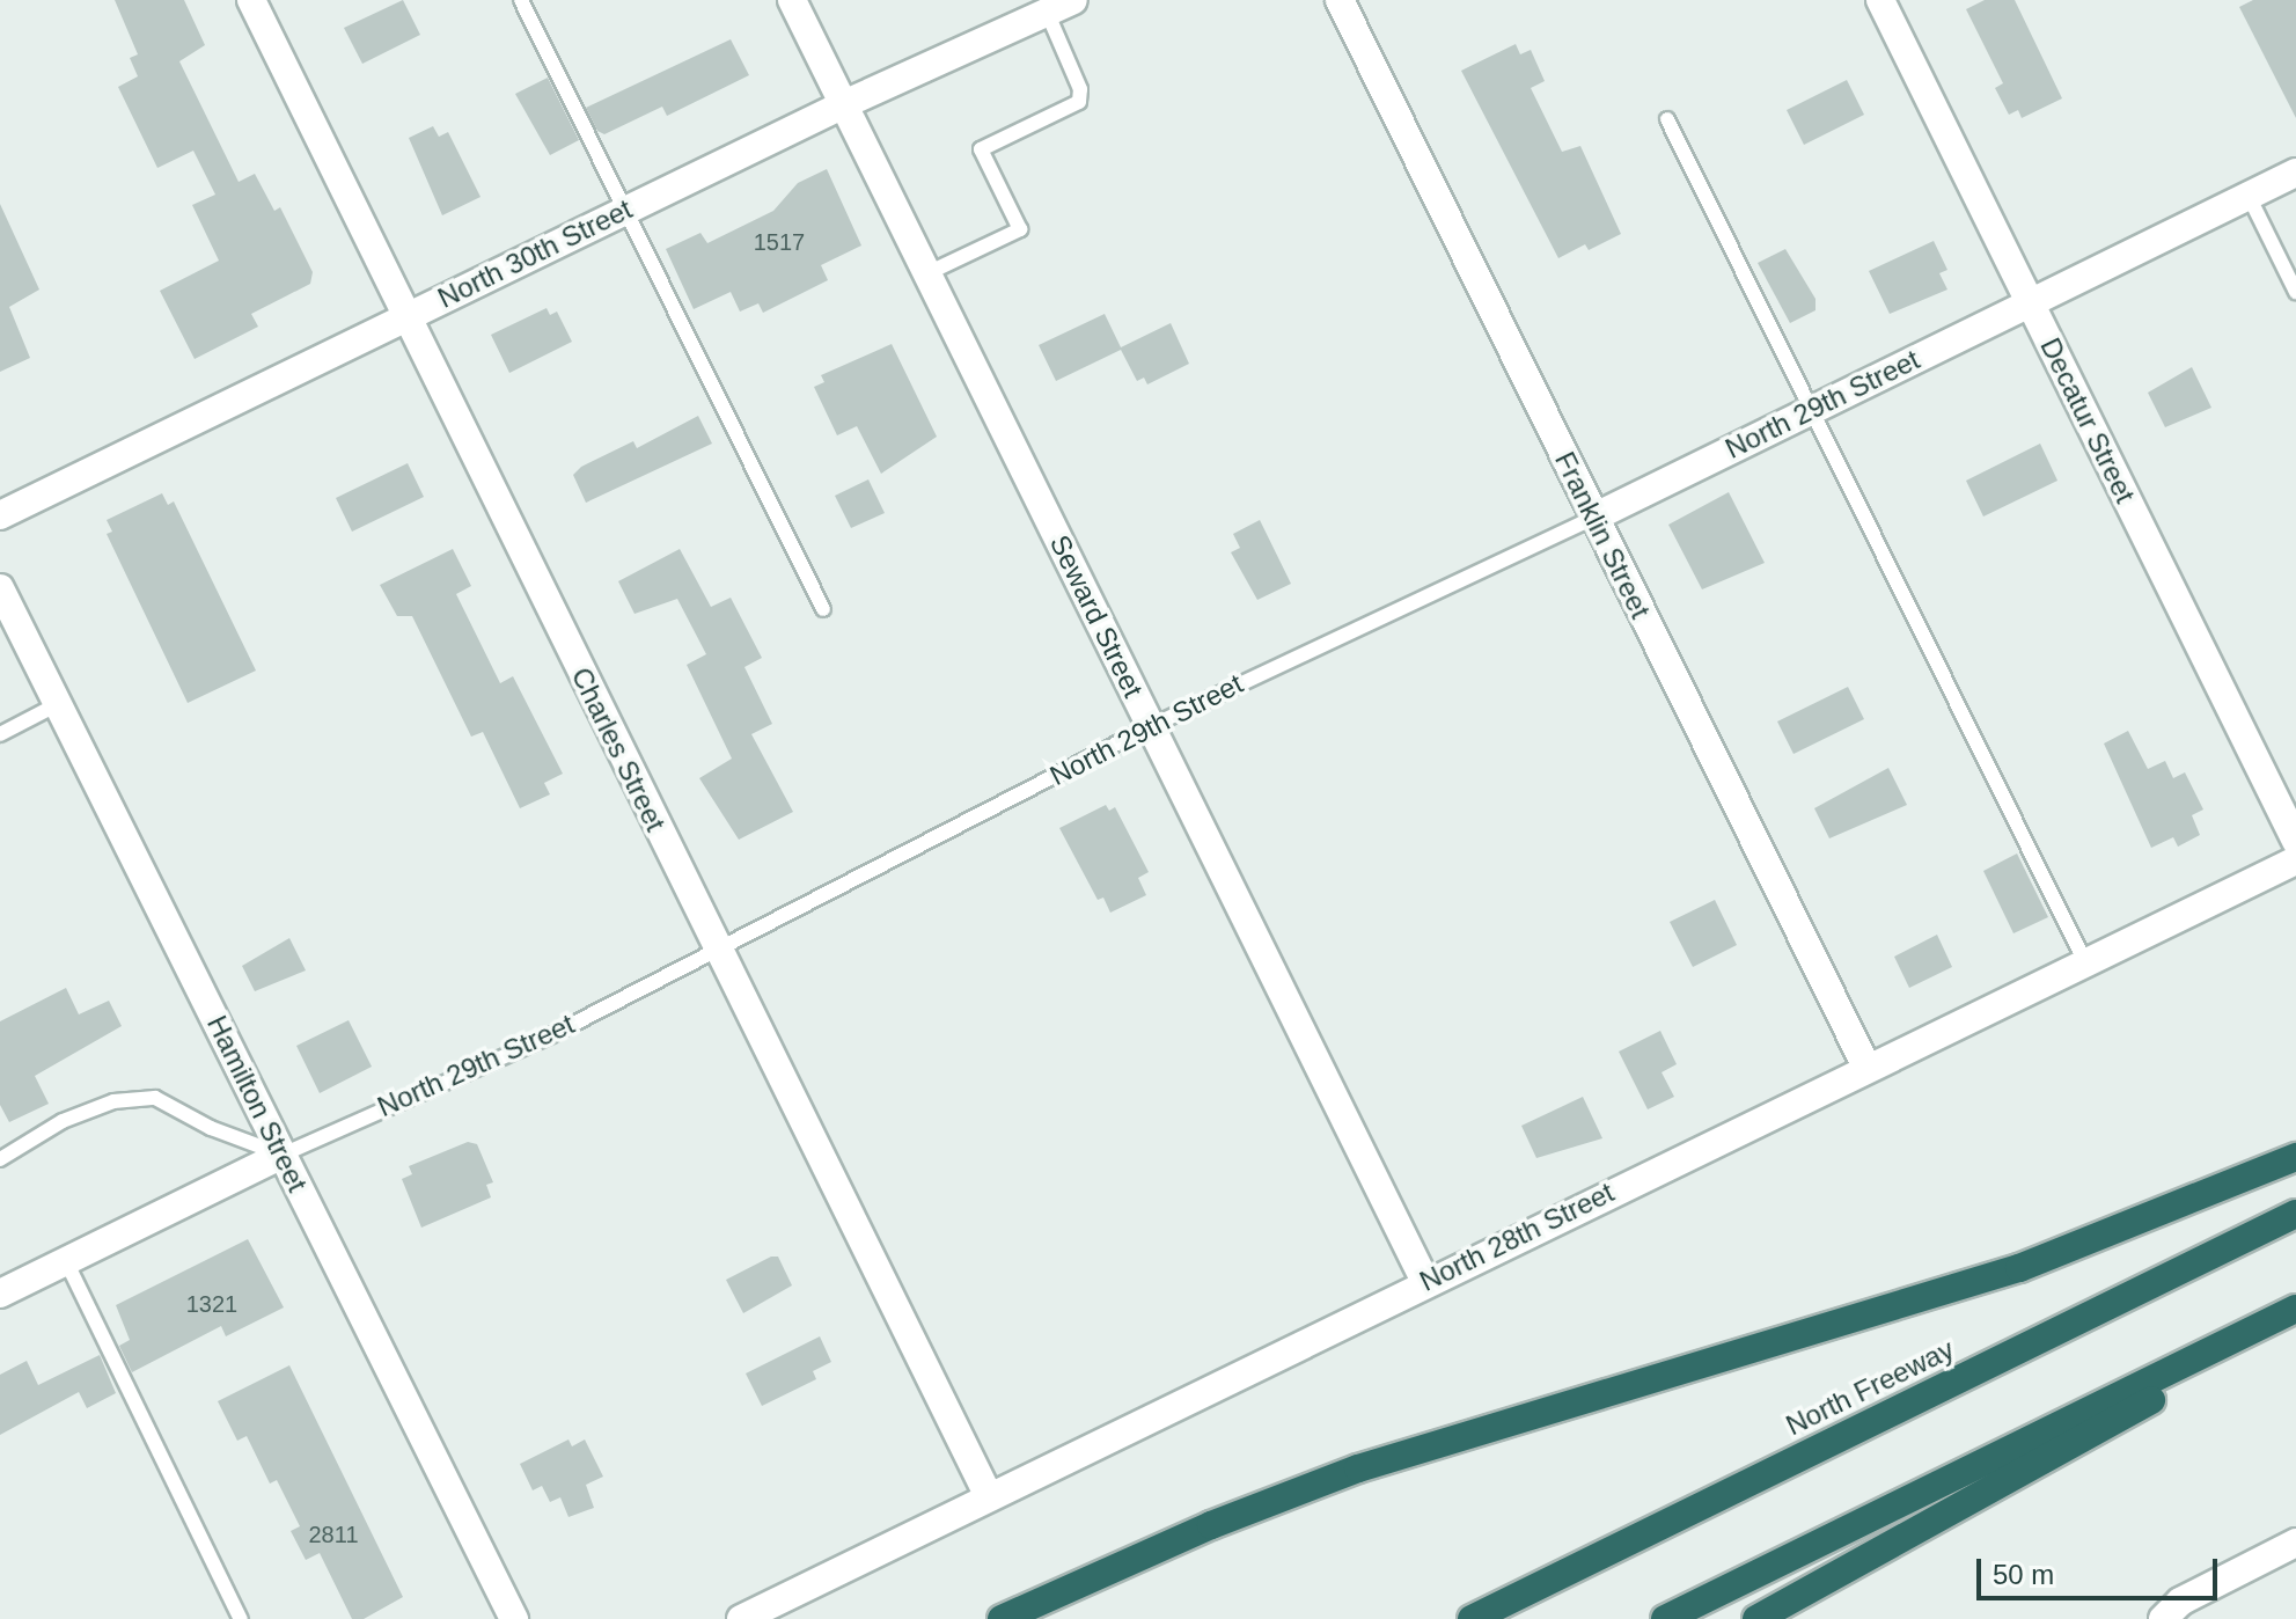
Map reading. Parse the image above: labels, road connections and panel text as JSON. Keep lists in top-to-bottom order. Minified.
{"streets":{"highway":["North Freeway"],"street":["North 30th Street","North 29th Street","Decatur Street","Franklin Street","Seward Street","Charles Street","Hamilton Street","North 28th Street"]},"crossings":[["North 30th Street","Seward Street"],["North 30th Street","Charles Street"],["North 29th Street","Decatur Street"],["North 29th Street","Franklin Street"],["North 29th Street","Seward Street"],["North 29th Street","Charles Street"],["North 29th Street","Hamilton Street"],["Franklin Street","North 28th Street"],["Seward Street","North 28th Street"],["Charles Street","North 28th Street"]],"house_numbers":["1517","1321","2811"],"scale_bar":"50 m"}
